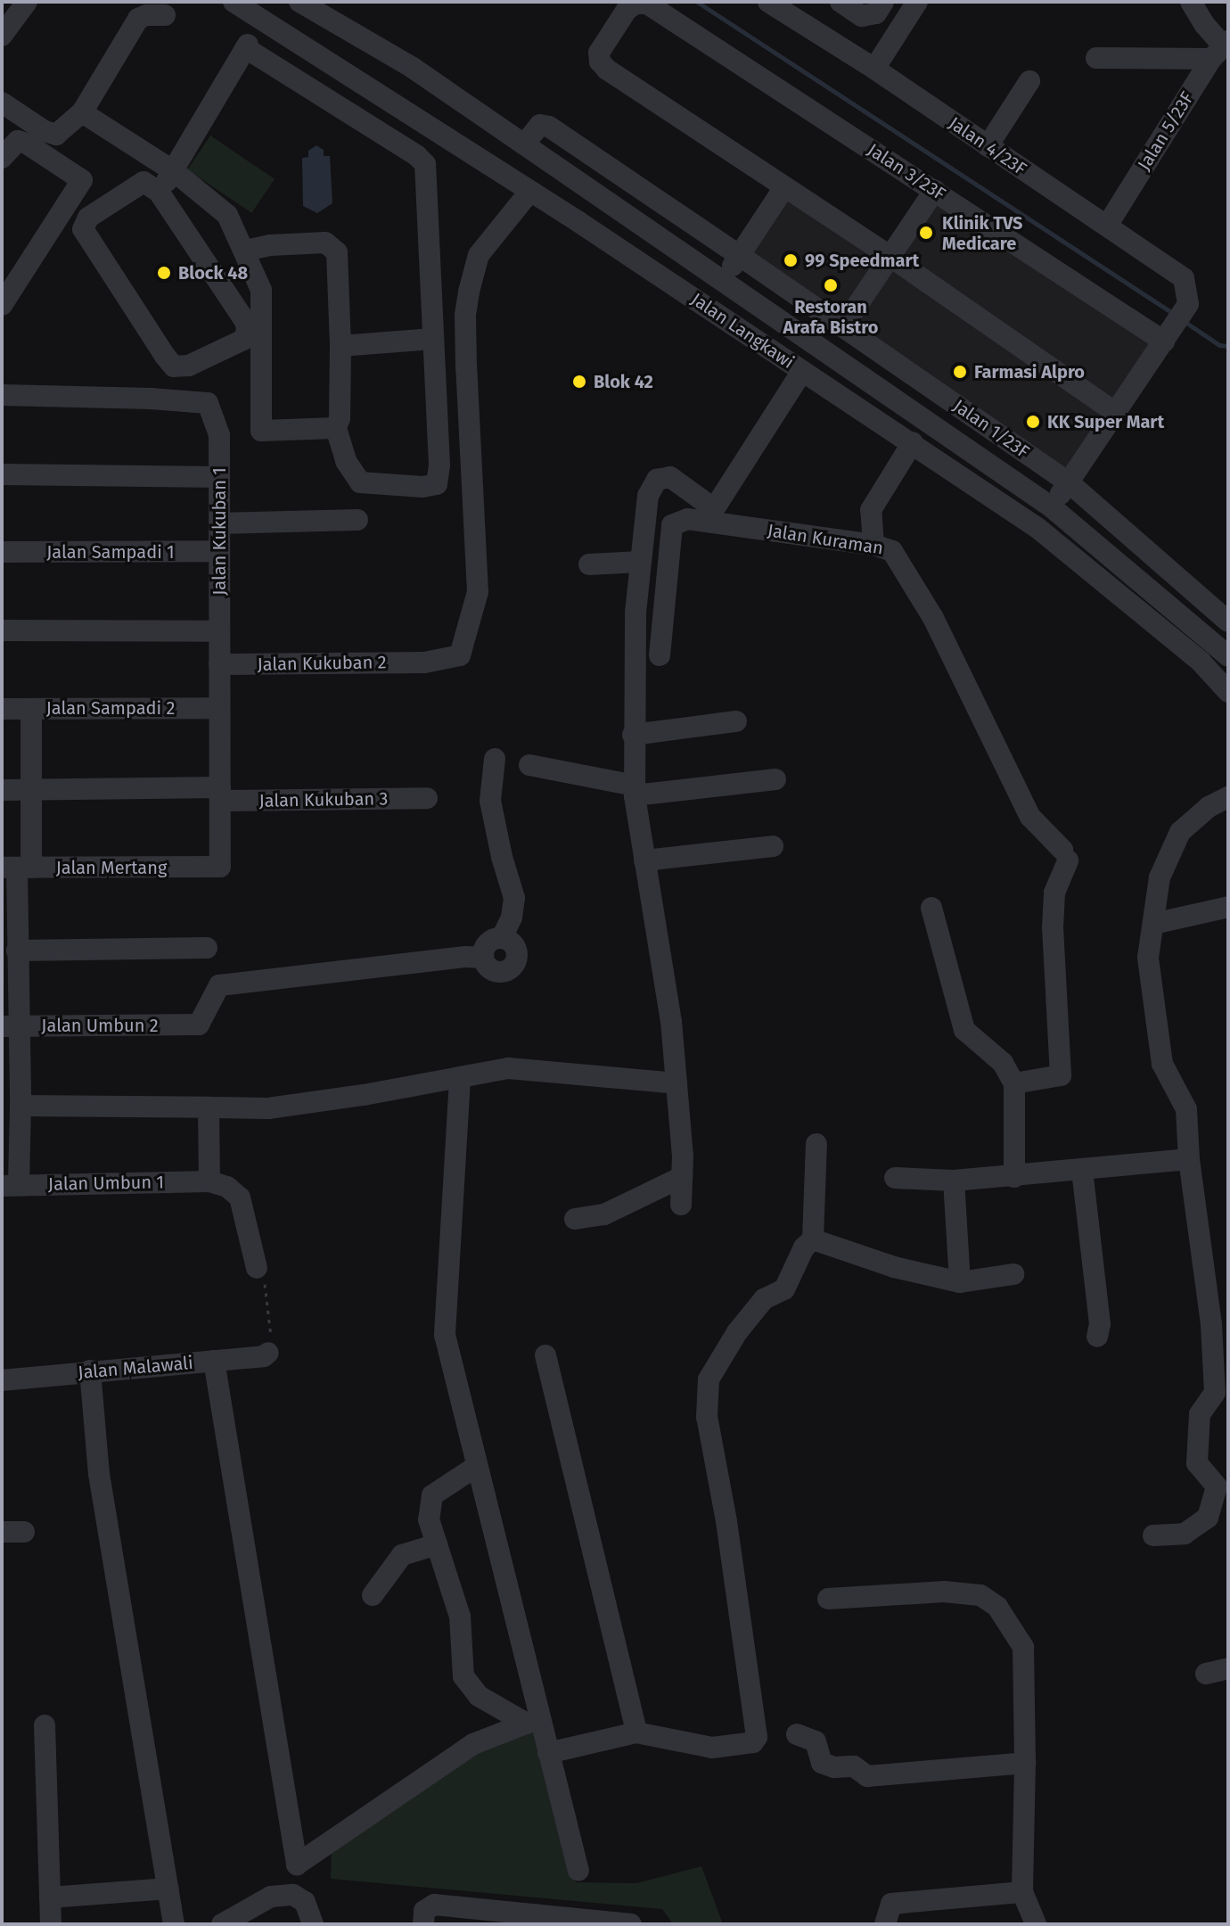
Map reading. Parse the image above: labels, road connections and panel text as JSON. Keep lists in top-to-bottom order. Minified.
{"streets":{"street":["Jalan 5/23F","Jalan 4/23F","Jalan 3/23F","Jalan Langkawi","Jalan 1/23F","Jalan Kukuban 1","Jalan Kuraman","Jalan Sampadi 1","Jalan Kukuban 2","Jalan Sampadi 2","Jalan Kukuban 3","Jalan Mertang","Jalan Umbun 2","Jalan Umbun 1","Jalan Malawali"]},"crossings":[["Jalan 5/23F","Jalan 4/23F"],["Jalan 4/23F","Jalan 3/23F"],["Jalan Langkawi","Jalan 1/23F"],["Jalan Langkawi","Jalan Kukuban 2"],["Jalan Kukuban 1","Jalan Sampadi 1"],["Jalan Kukuban 1","Jalan Kukuban 2"],["Jalan Kukuban 1","Jalan Sampadi 2"],["Jalan Kukuban 1","Jalan Kukuban 3"],["Jalan Kukuban 1","Jalan Mertang"]],"places":["Klinik TVS Medicare","99 Speedmart","Block 48","Restoran Arafa Bistro","Farmasi Alpro","Blok 42","KK Super Mart"]}
